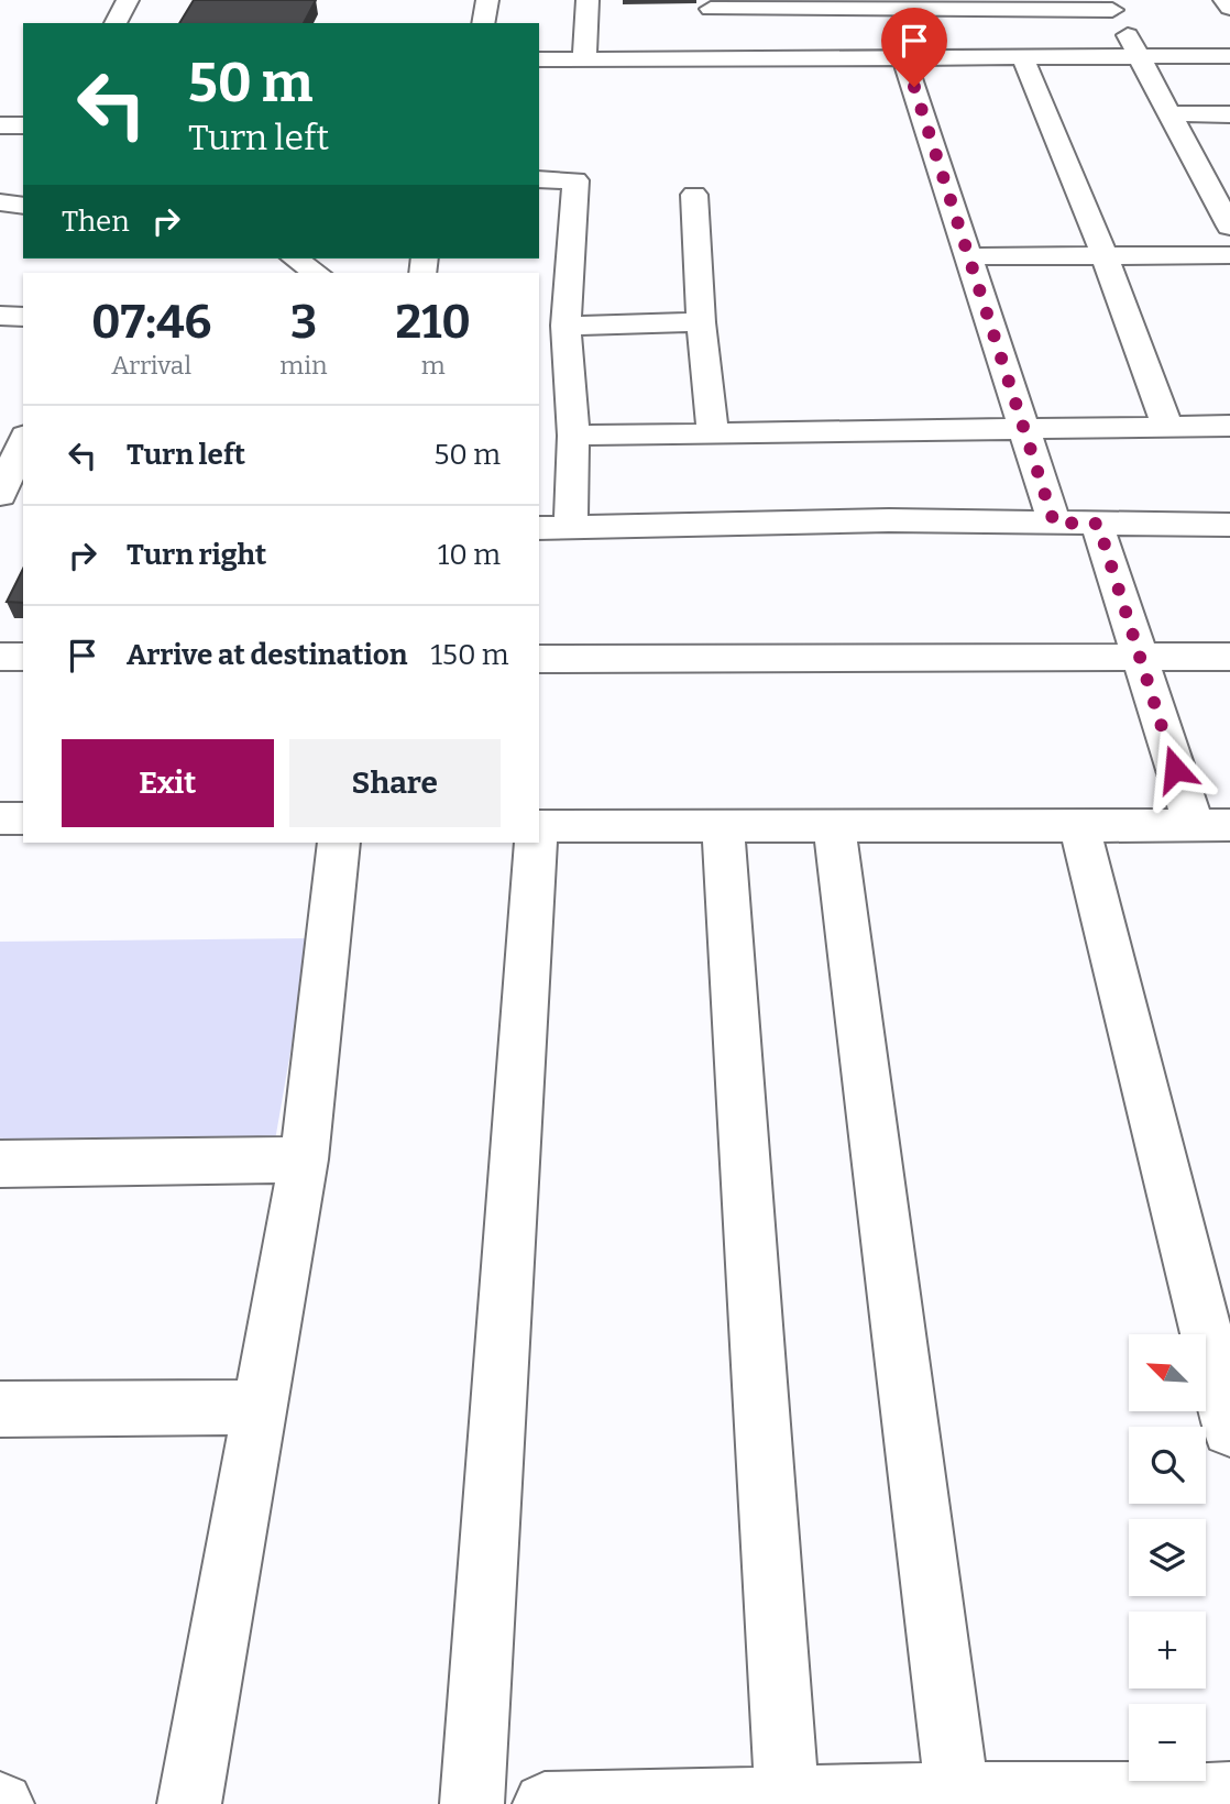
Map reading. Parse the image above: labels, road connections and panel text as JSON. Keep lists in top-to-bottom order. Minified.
{"north":"top left","page":{"turn":["50 m","Turn left"],"then":"Then","eta":["07:46","Arrival","3","min","210","m"],"list":[{"name":"Turn left","value":"50 m"},{"name":"Turn right","value":"10 m"},{"name":"Arrive at destination","value":"150 m"}],"buttons":["Exit","Share"],"map_buttons":["+","−"]}}
